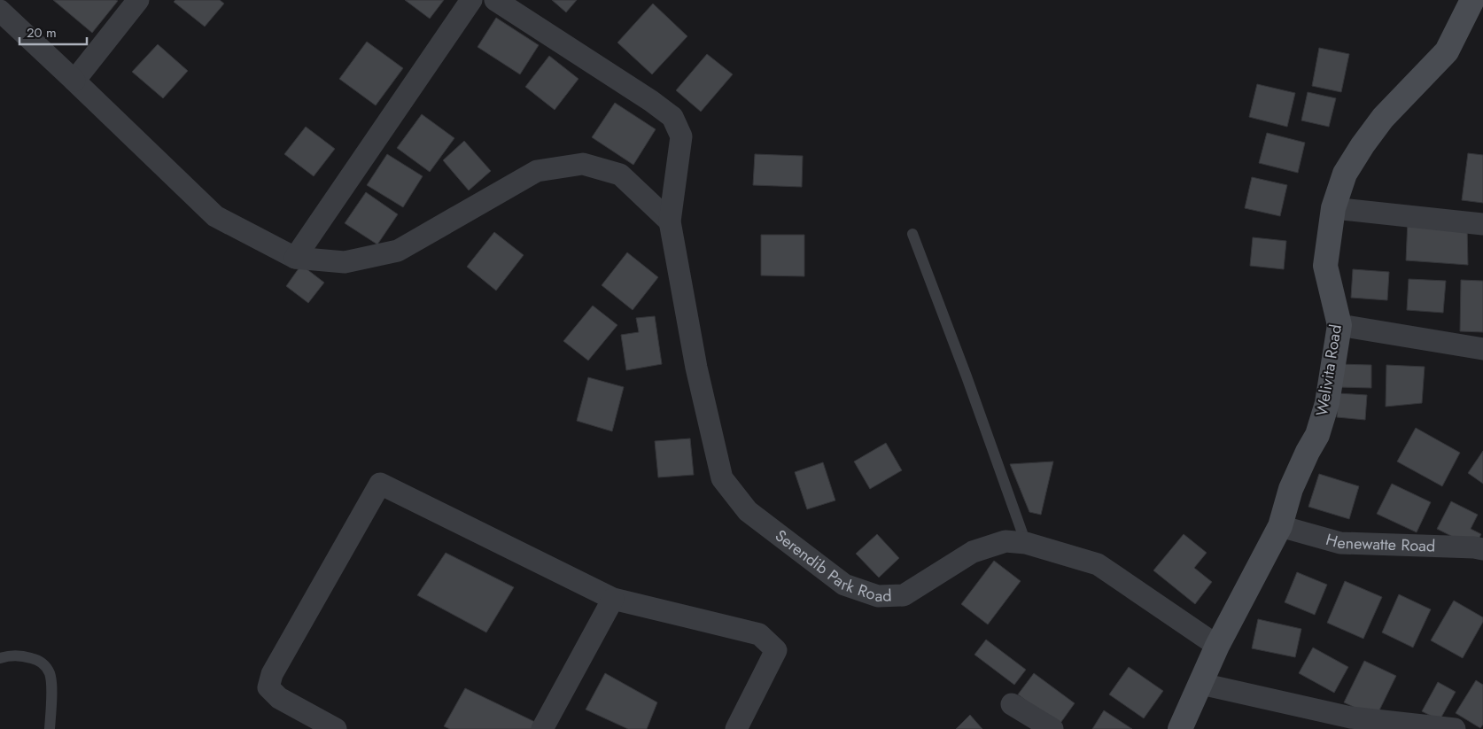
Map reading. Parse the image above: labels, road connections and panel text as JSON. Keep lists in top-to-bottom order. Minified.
{"streets":{"street":["Welivita Road","Henewatte Road","Serendib Park Road"]},"crossings":[["Welivita Road","Henewatte Road"],["Welivita Road","Serendib Park Road"]],"scale_bar":"20 m"}
